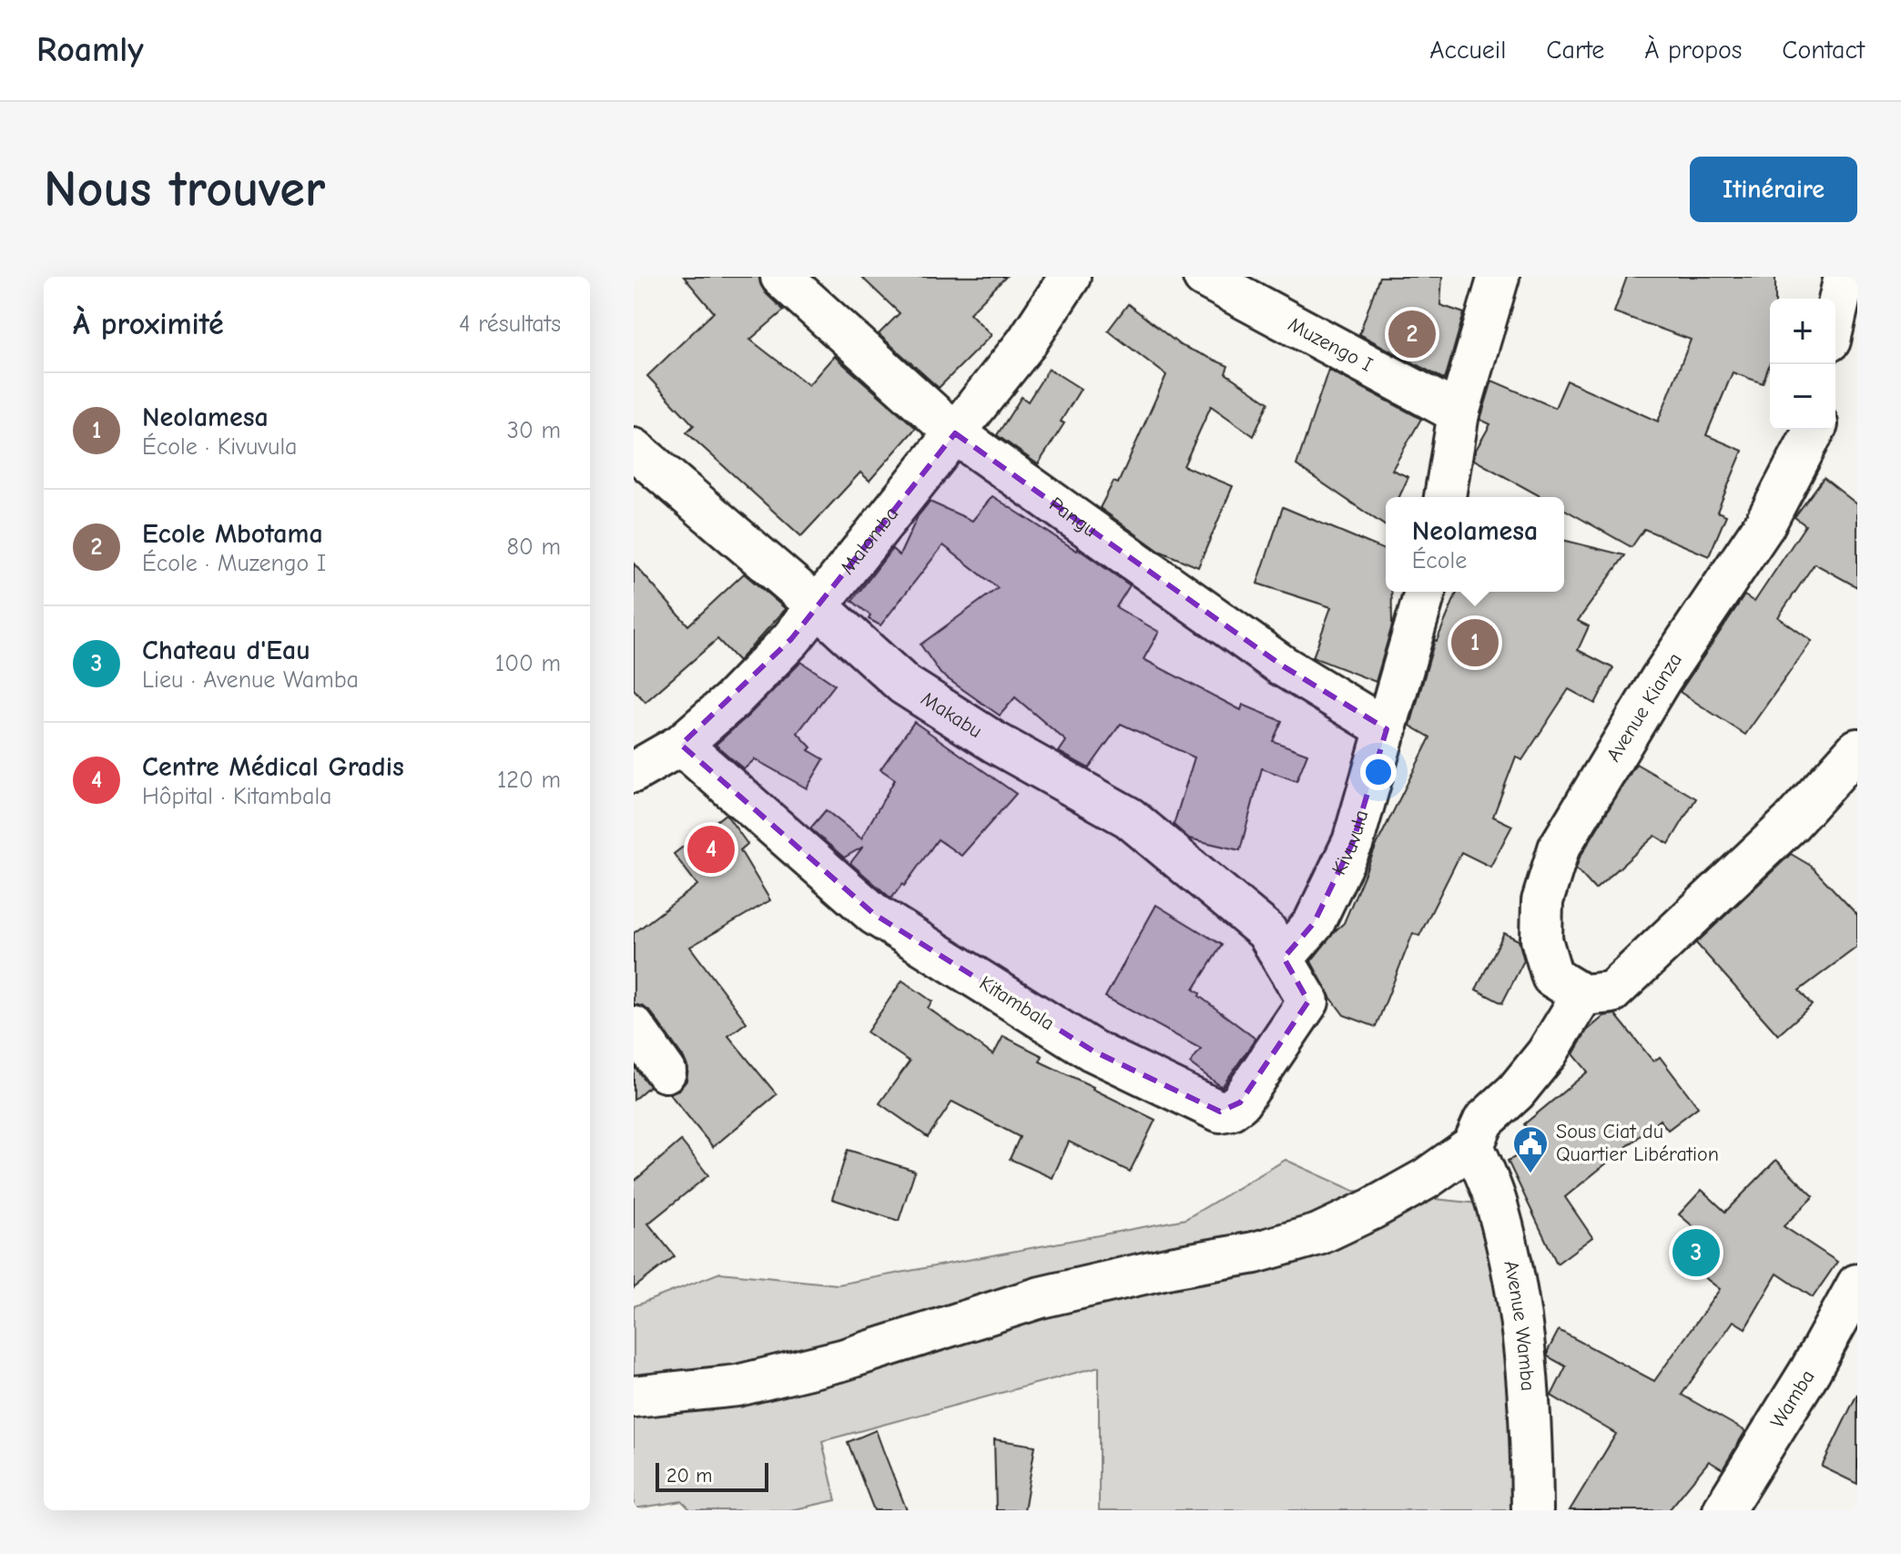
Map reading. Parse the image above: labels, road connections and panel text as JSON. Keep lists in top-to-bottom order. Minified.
{"streets":{"street":["Muzengo I","Pangu","Malomba","Avenue Kianza","Makabu","Kivuvula","Kitambala","Avenue Wamba","Wamba"]},"crossings":[["Pangu","Malomba"],["Pangu","Kivuvula"],["Malomba","Makabu"],["Malomba","Kitambala"],["Makabu","Kivuvula"],["Makabu","Kitambala"],["Kivuvula","Kitambala"]],"places":{"public building":["Sous Ciat du Quartier Libération"]},"scale_bar":"20 m","page":{"header":"Roamly","nav":["Accueil","Carte","À propos","Contact"],"buttons":"Itinéraire","title":"Nous trouver","heading":["À proximité","4 résultats"],"map_buttons":["+","−"],"pins":["2","1","4","3"],"list":[{"mark":"1","name":"Neolamesa","note":"École · Kivuvula","value":"30 m"},{"mark":"2","name":"Ecole Mbotama","note":"École · Muzengo I","value":"80 m"},{"mark":"3","name":"Chateau d'Eau","note":"Lieu · Avenue Wamba","value":"100 m"},{"mark":"4","name":"Centre Médical Gradis","note":"Hôpital · Kitambala","value":"120 m"}],"popup":["Neolamesa","École"],"scale":"20 m"}}
